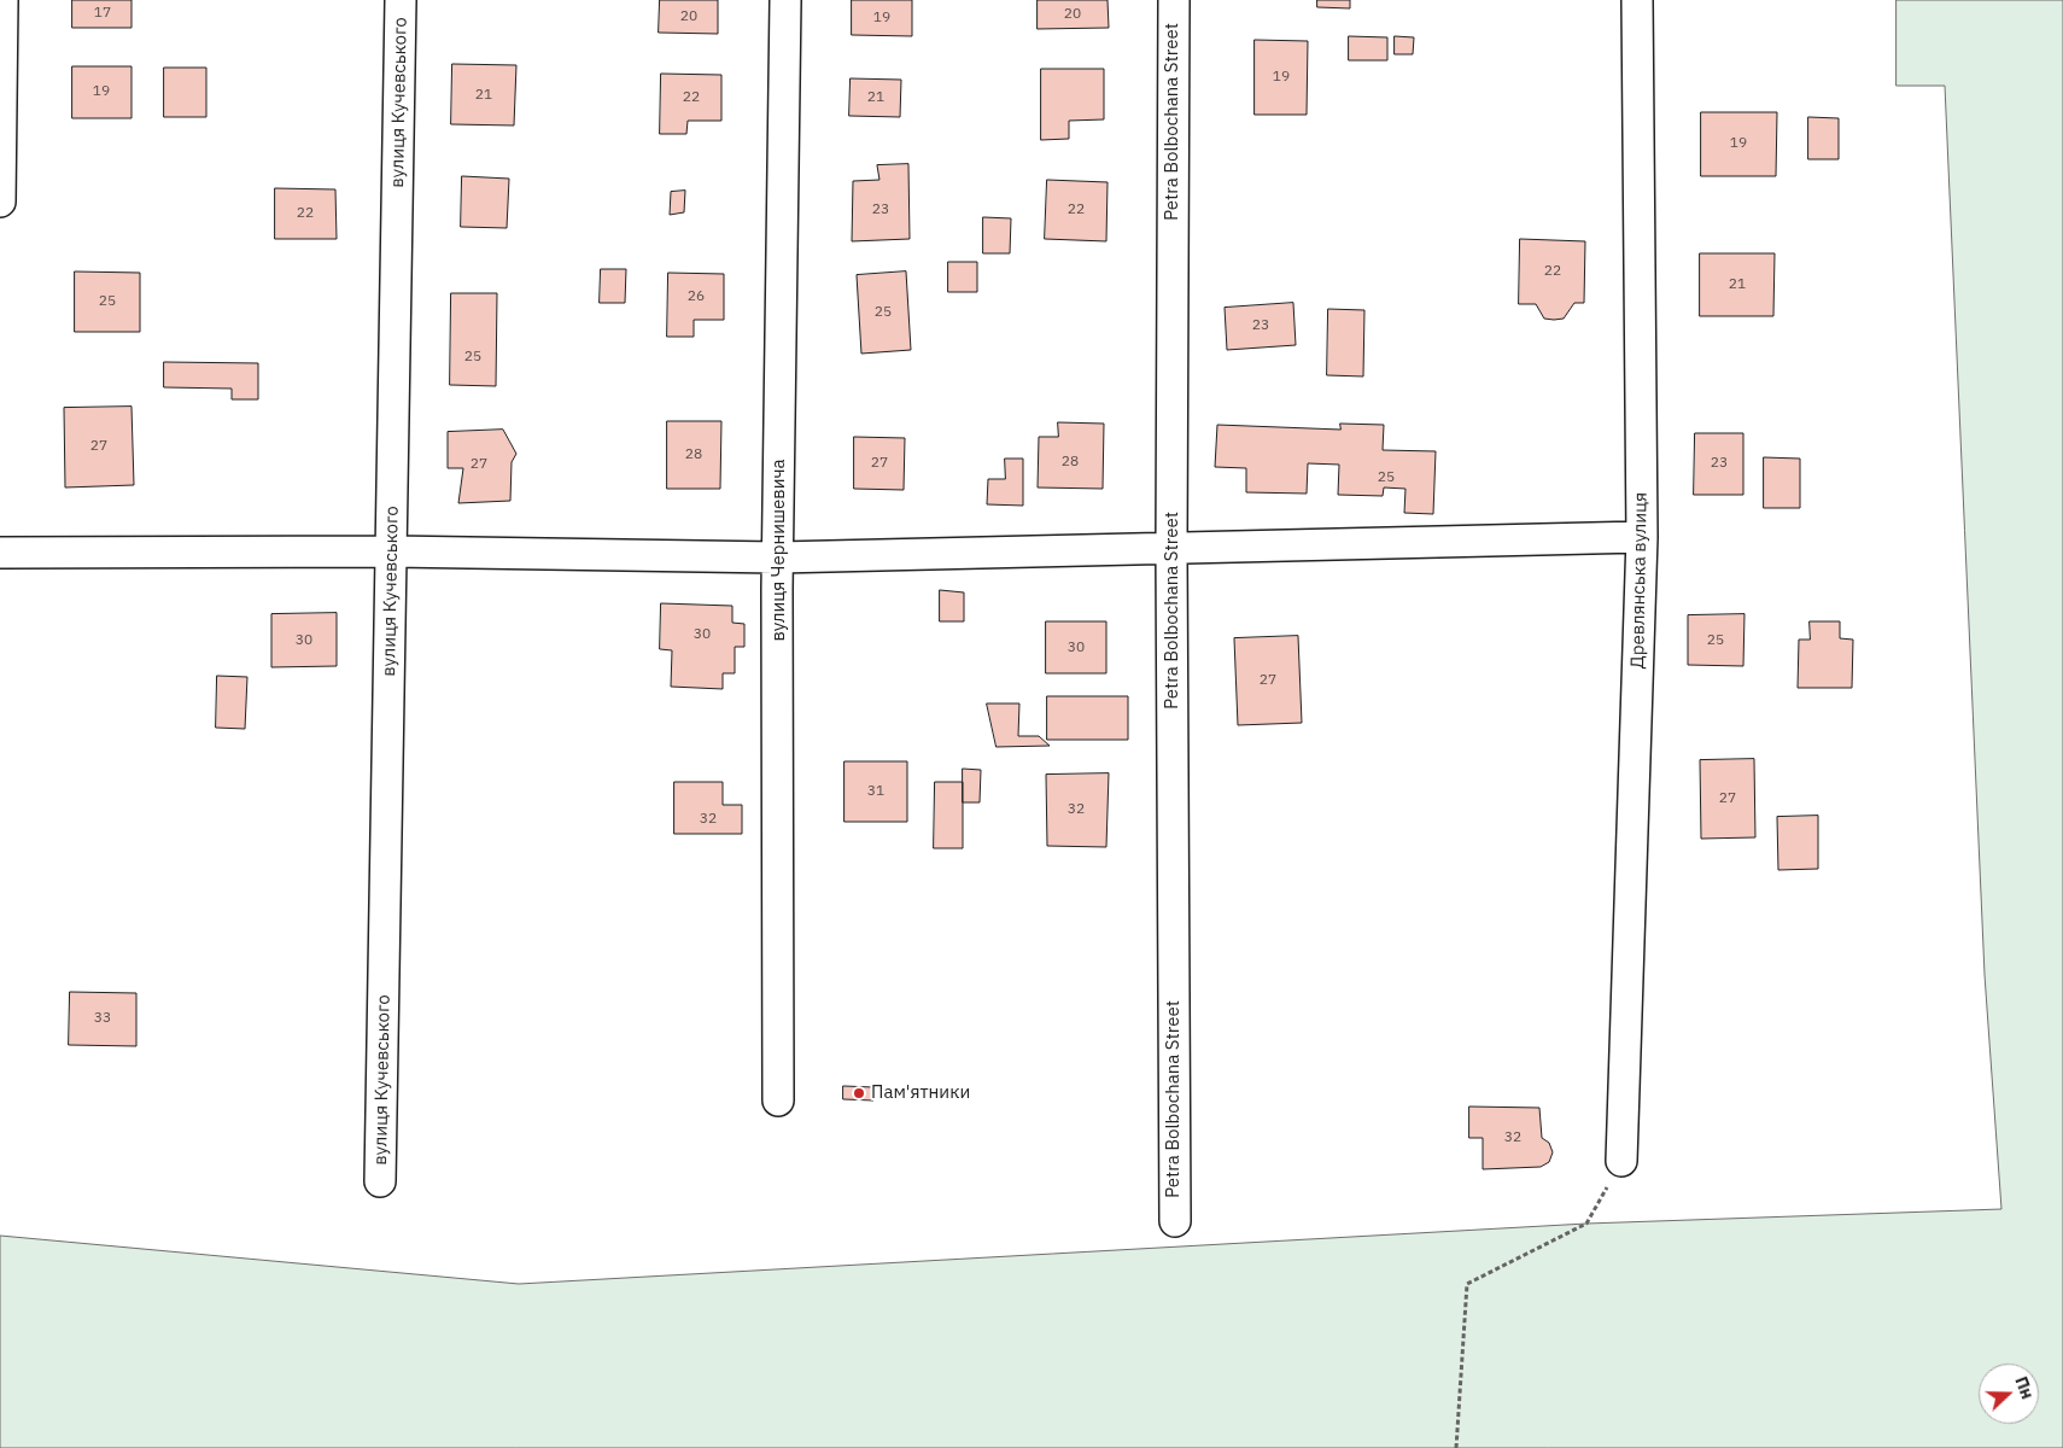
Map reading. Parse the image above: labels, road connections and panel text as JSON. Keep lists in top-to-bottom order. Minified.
{"streets":{"street":["вулиця Кучевського","Petra Bolbochana Street","вулиця Чернишевича","Древлянська вулиця"]},"places":["Пам'ятники"],"house_numbers":["17","20","20","19","19","19","21","22","21","19","23","22","22","22","21","26","25","25","23","25","27","28","28","27","23","27","25","30","30","25","30","27","31","27","32","32","33","32"],"north":"right"}
